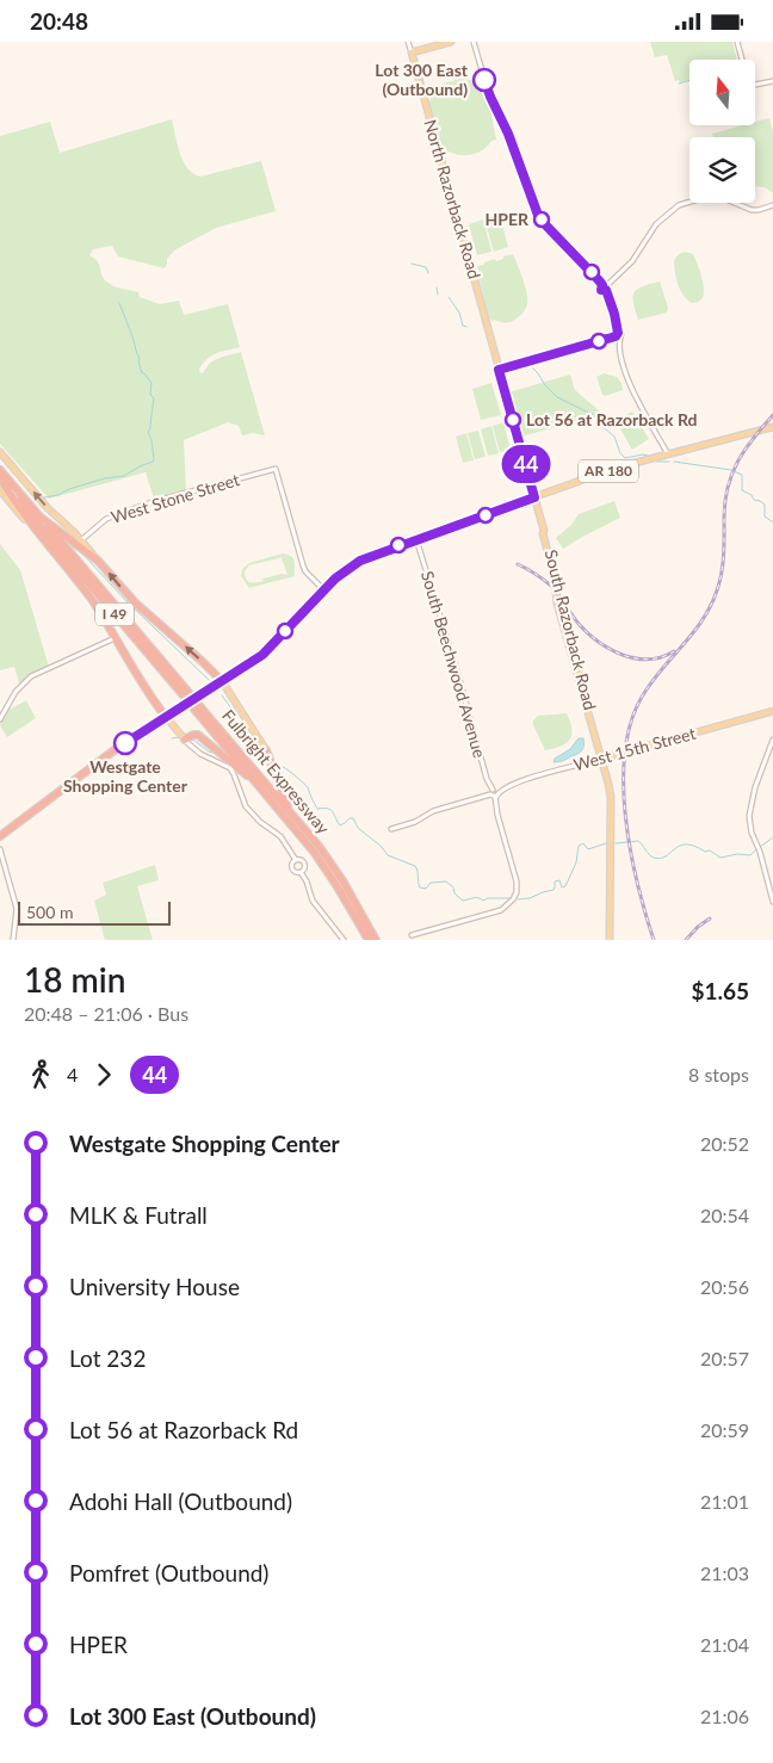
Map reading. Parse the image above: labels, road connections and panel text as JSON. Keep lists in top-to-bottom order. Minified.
{"streets":{"highway":["I 49","Fulbright Expressway"],"main road":["North Razorback Road","AR 180","South Razorback Road","West 15th Street"],"street":["West Stone Street","South Beechwood Avenue"]},"crossings":[["North Razorback Road","South Razorback Road"],["AR 180","West Stone Street"],["AR 180","South Razorback Road"],["AR 180","South Beechwood Avenue"],["South Razorback Road","West 15th Street"],["South Beechwood Avenue","West 15th Street"]],"places":["Lot 300 East (Outbound)","HPER","Lot 56 at Razorback Rd","Westgate Shopping Center"],"lines":["bus line 44"],"scale_bar":"500 m","north":"top","page":{"status":"20:48","on_map":"44","scale":"500 m","heading":["18 min","20:48 – 21:06 · Bus","$1.65"],"legs":["4","44","8 stops"],"list":[{"name":"Westgate Shopping Center","value":"20:52"},{"name":"MLK & Futrall","value":"20:54"},{"name":"University House","value":"20:56"},{"name":"Lot 232","value":"20:57"},{"name":"Lot 56 at Razorback Rd","value":"20:59"},{"name":"Adohi Hall (Outbound)","value":"21:01"},{"name":"Pomfret (Outbound)","value":"21:03"},{"name":"HPER","value":"21:04"},{"name":"Lot 300 East (Outbound)","value":"21:06"}]}}
